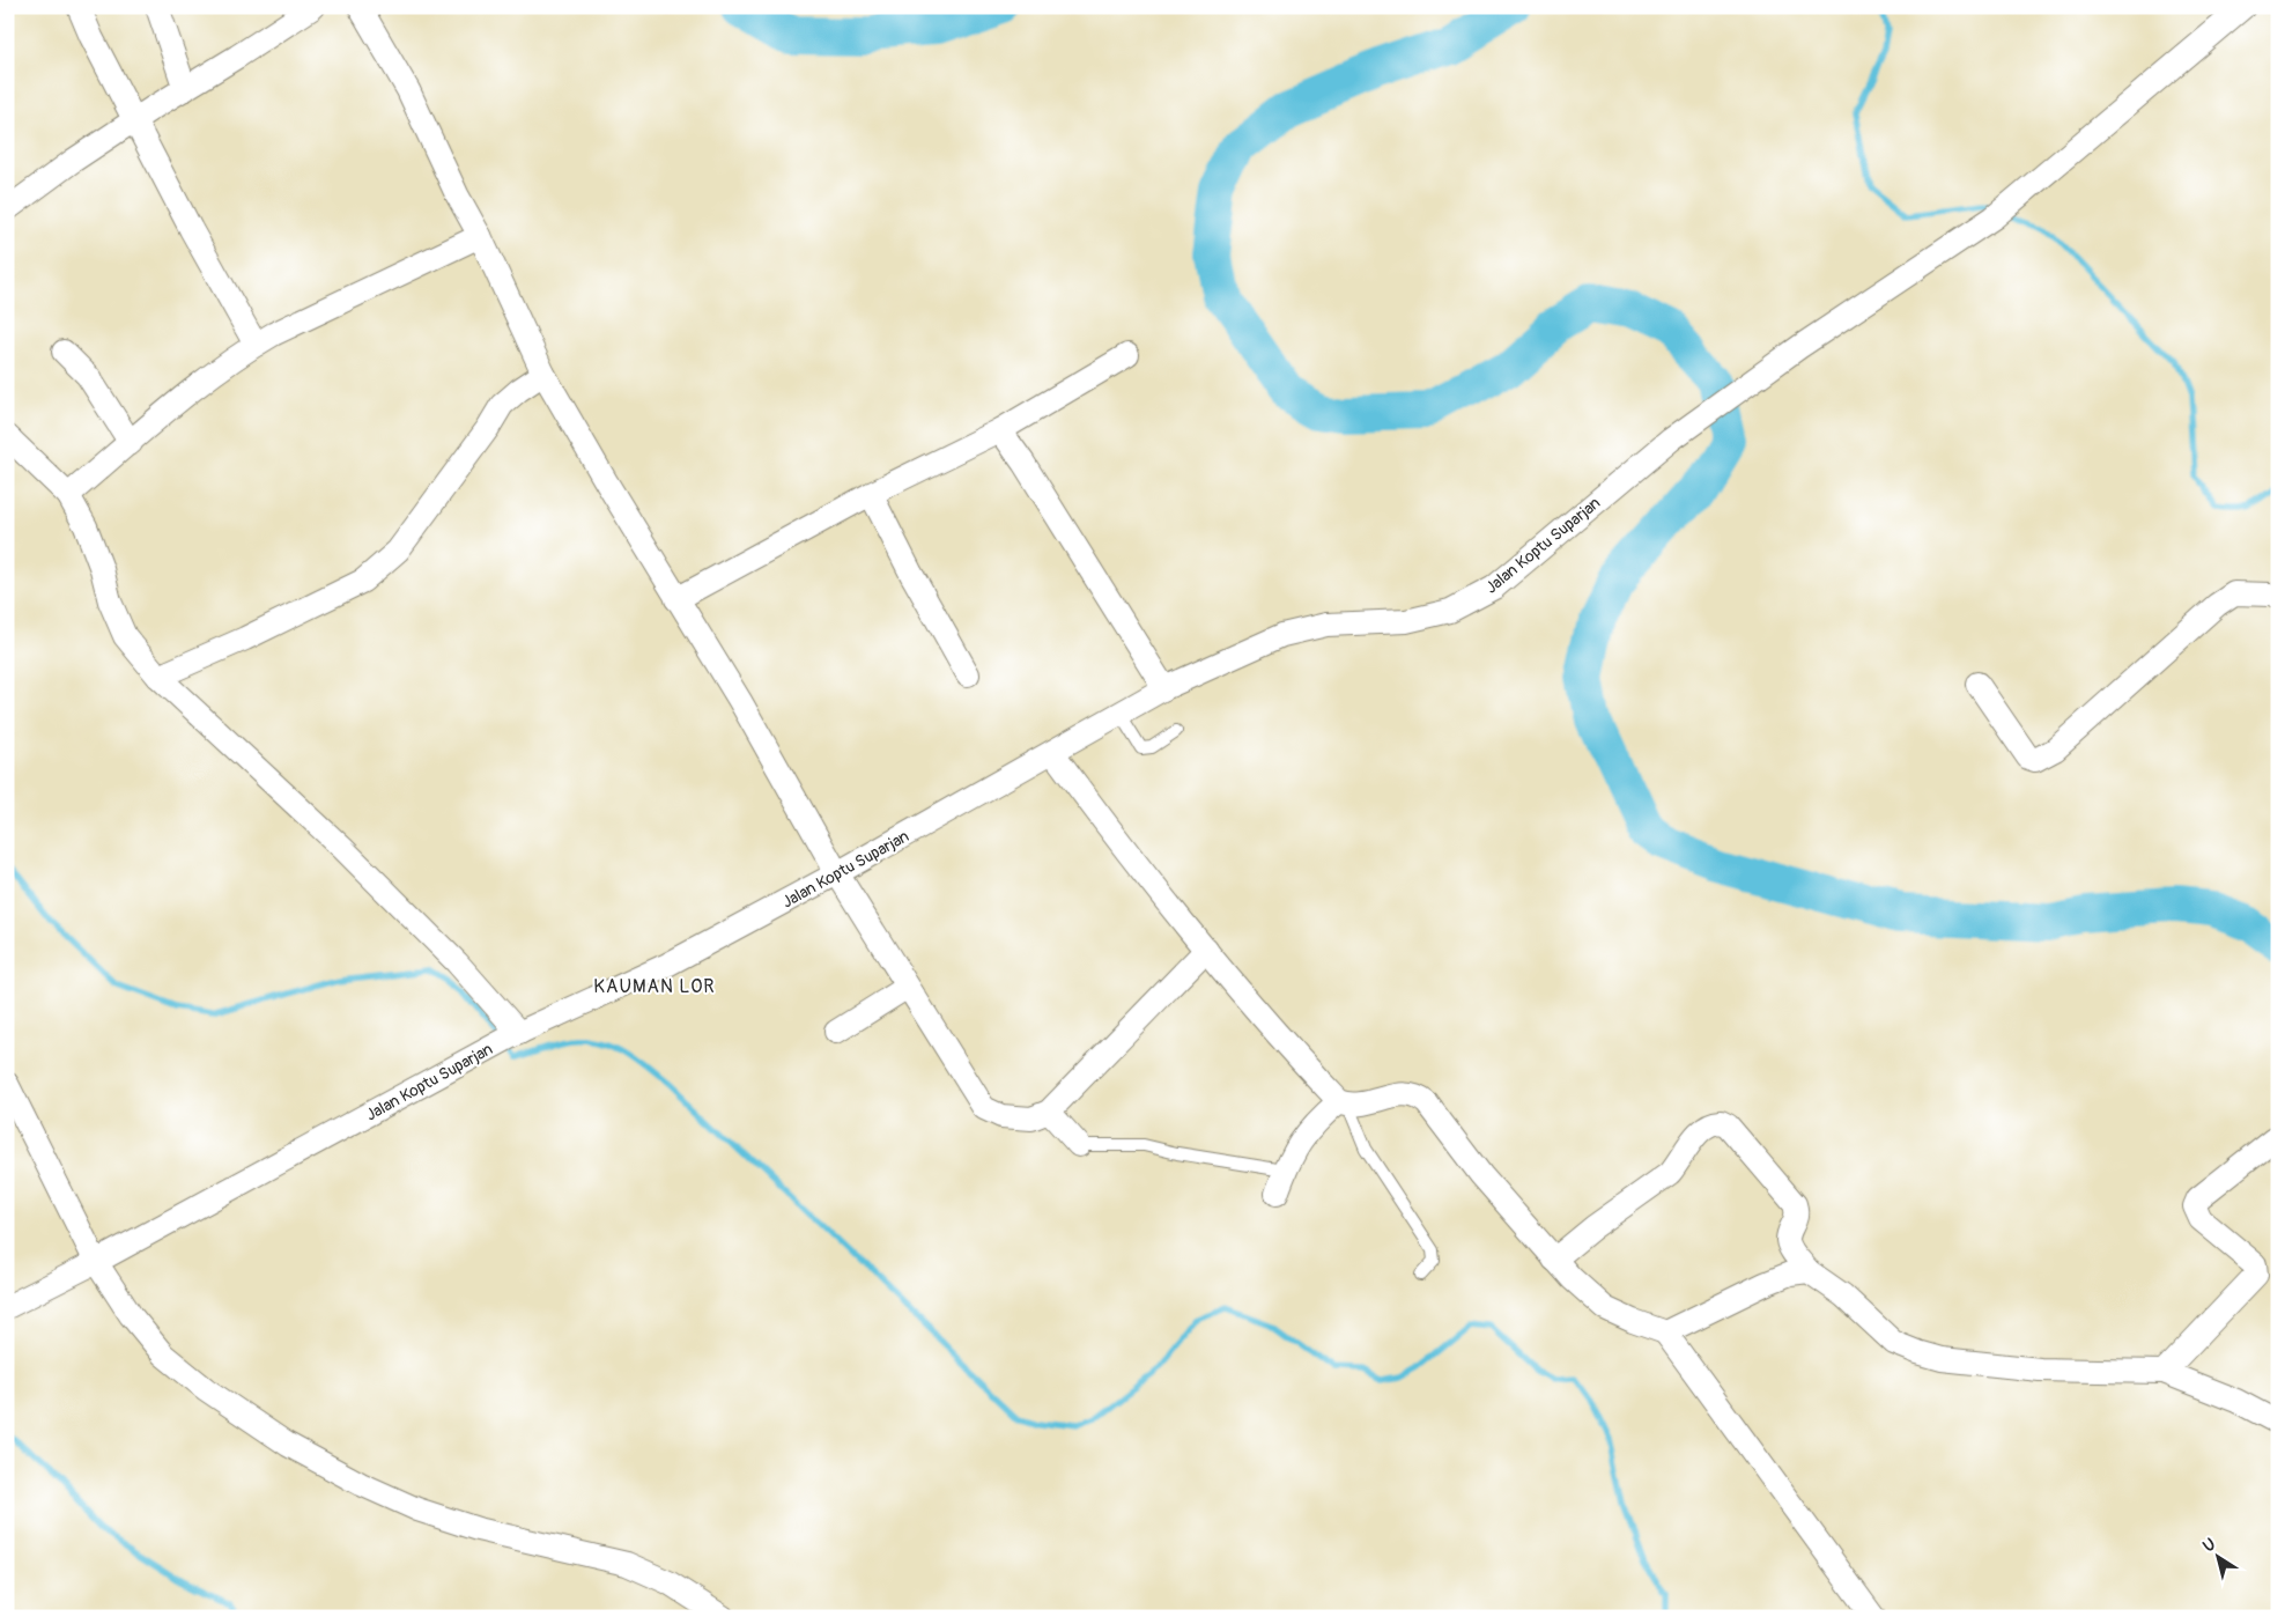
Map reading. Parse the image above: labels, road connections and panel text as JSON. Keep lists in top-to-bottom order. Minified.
{"streets":{"street":["Jalan Koptu Suparjan"]},"districts":["KAUMAN LOR"],"north":"top left"}
